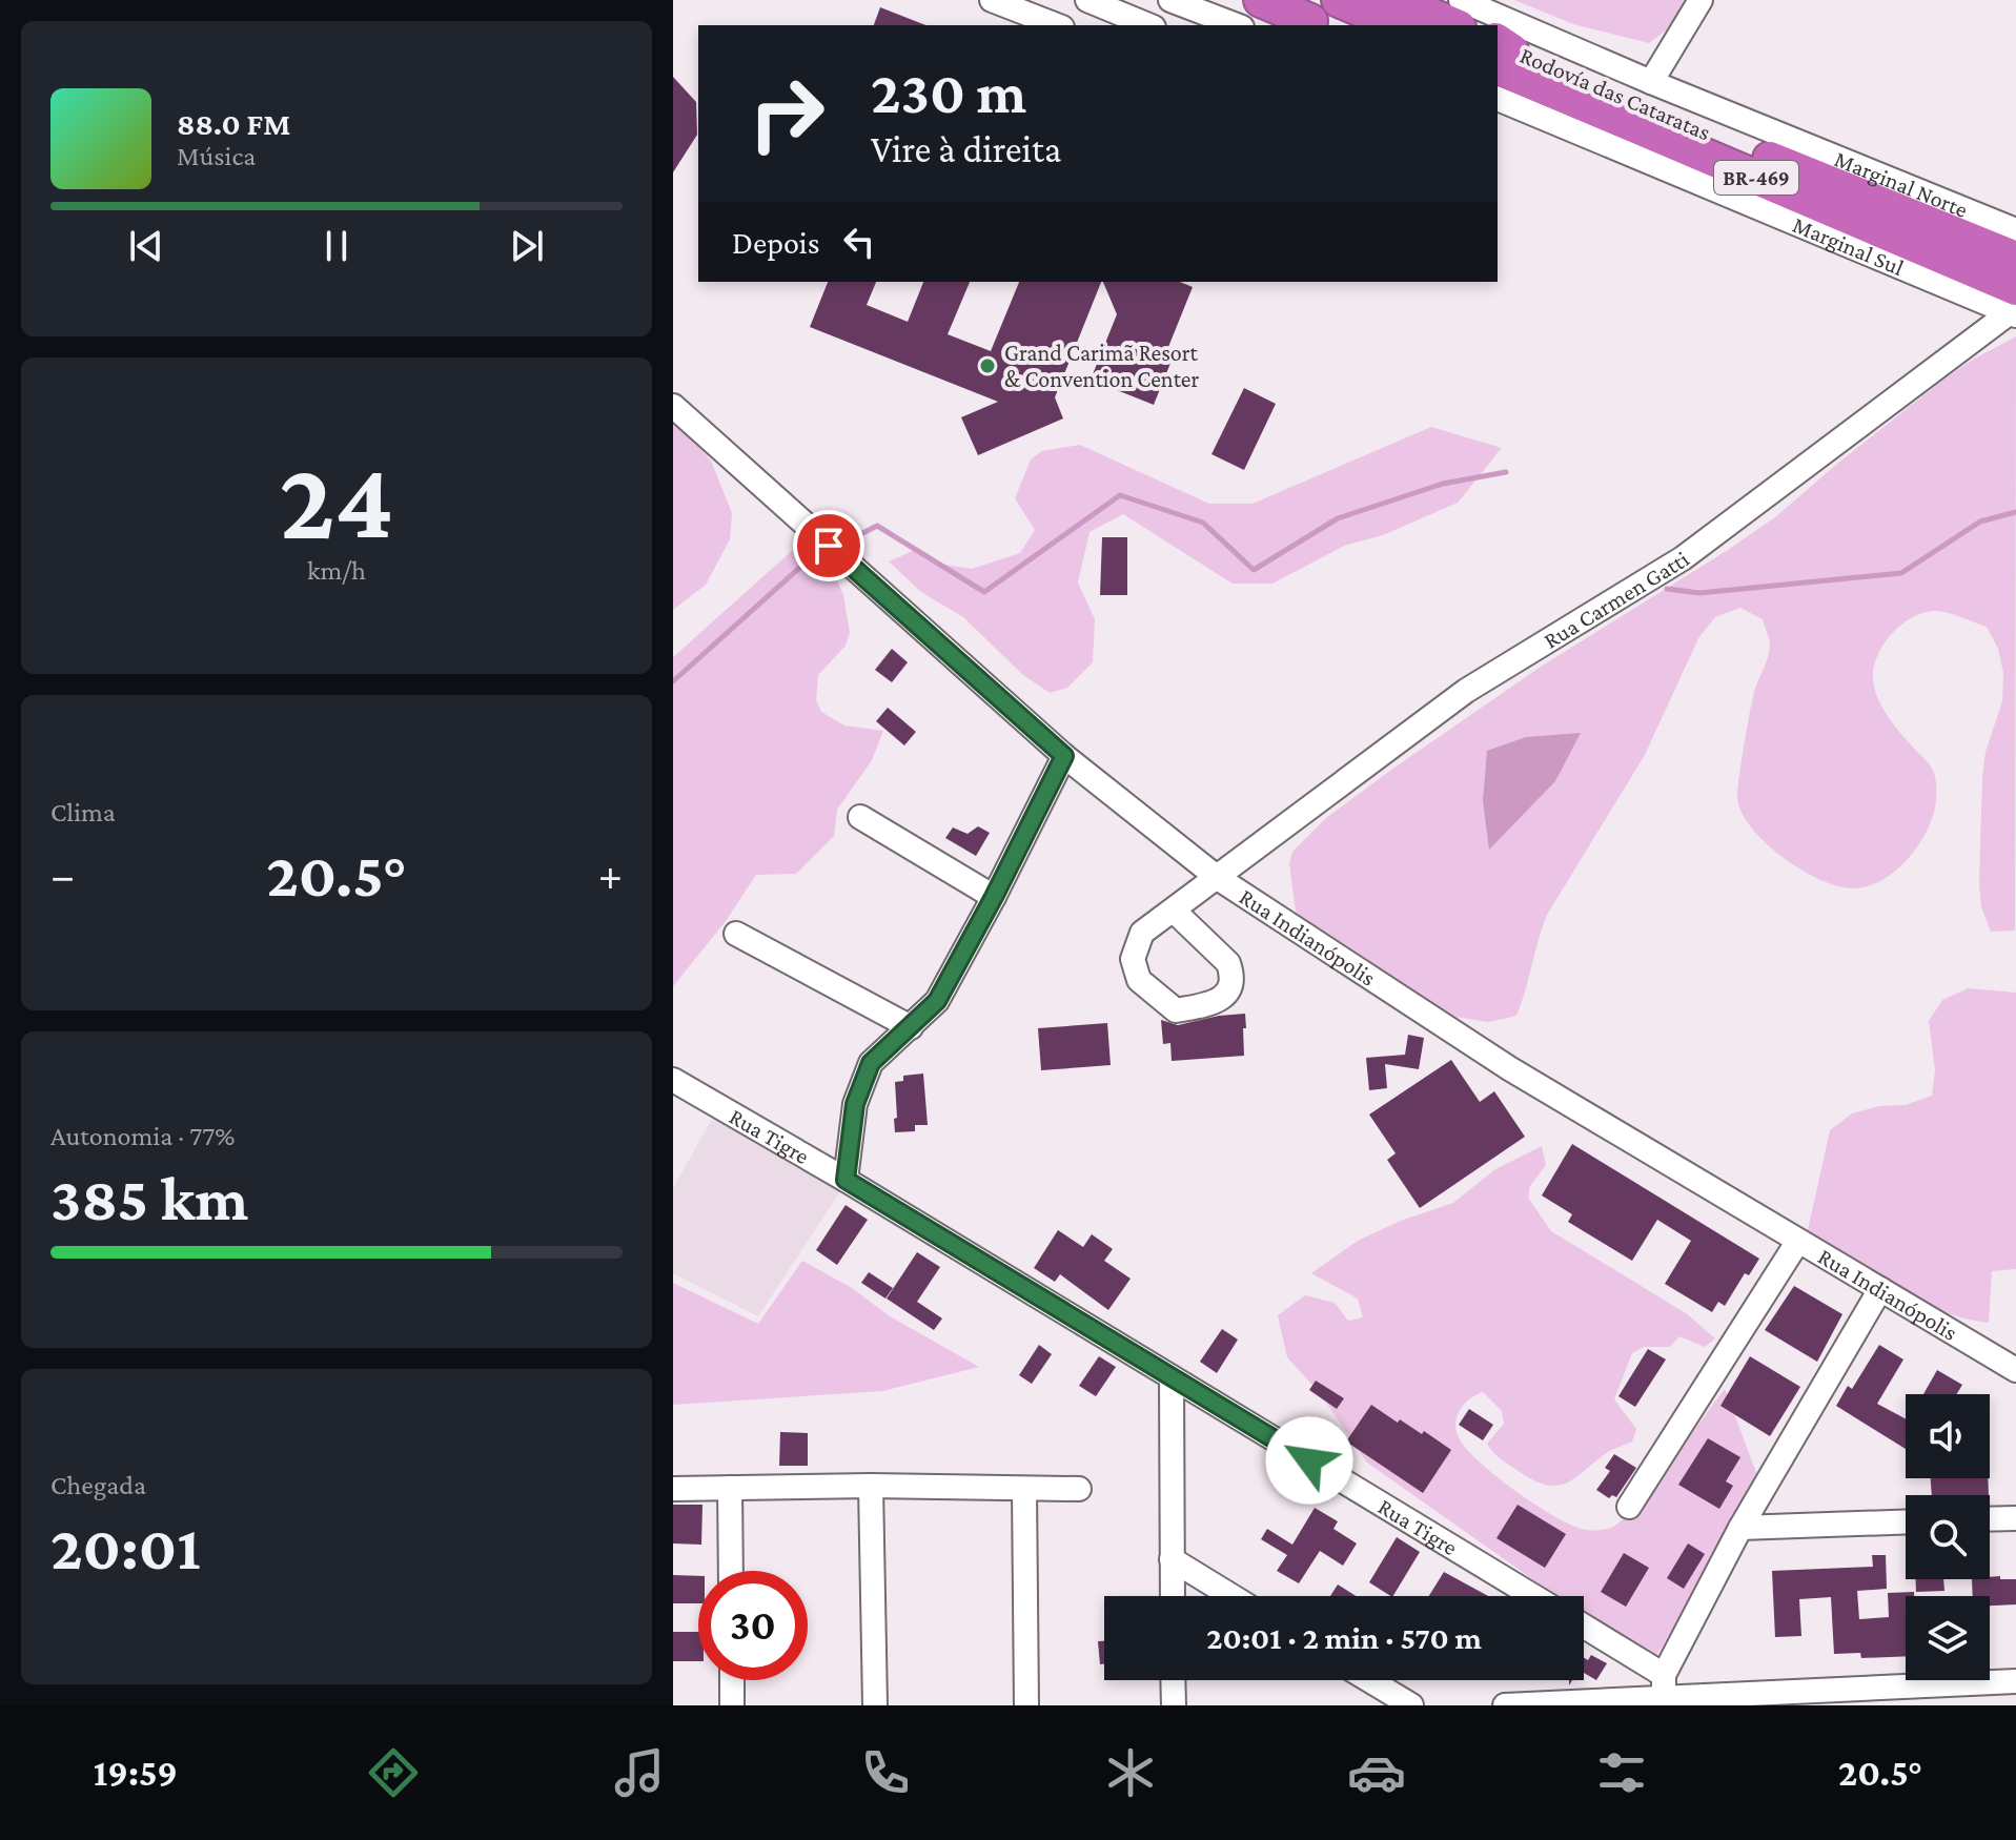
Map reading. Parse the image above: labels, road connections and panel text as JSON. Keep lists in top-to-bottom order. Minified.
{"streets":{"highway":["Rodovía das Cataratas","BR-469"],"street":["Marginal Norte","Marginal Sul","Rua Carmen Gatti","Rua Indianópolis","Rua Tigre"]},"crossings":[["Rodovía das Cataratas","Marginal Sul"],["Rodovía das Cataratas","Rua Carmen Gatti"],["Marginal Sul","Rua Carmen Gatti"],["Rua Carmen Gatti","Rua Indianópolis"]],"places":["Grand Carimã Resort & Convention Center"],"page":{"turn":["230 m","Vire à direita"],"song":["88.0 FM","Música"],"then":"Depois","tile":[["24","km/h"],"Clima",["Autonomia · 77%","385 km"],["Chegada","20:01"]],"heat":["−","20.5°","+"],"limit":"30","trip":"20:01 · 2 min · 570 m","tabs":["19:59","20.5°"]}}
